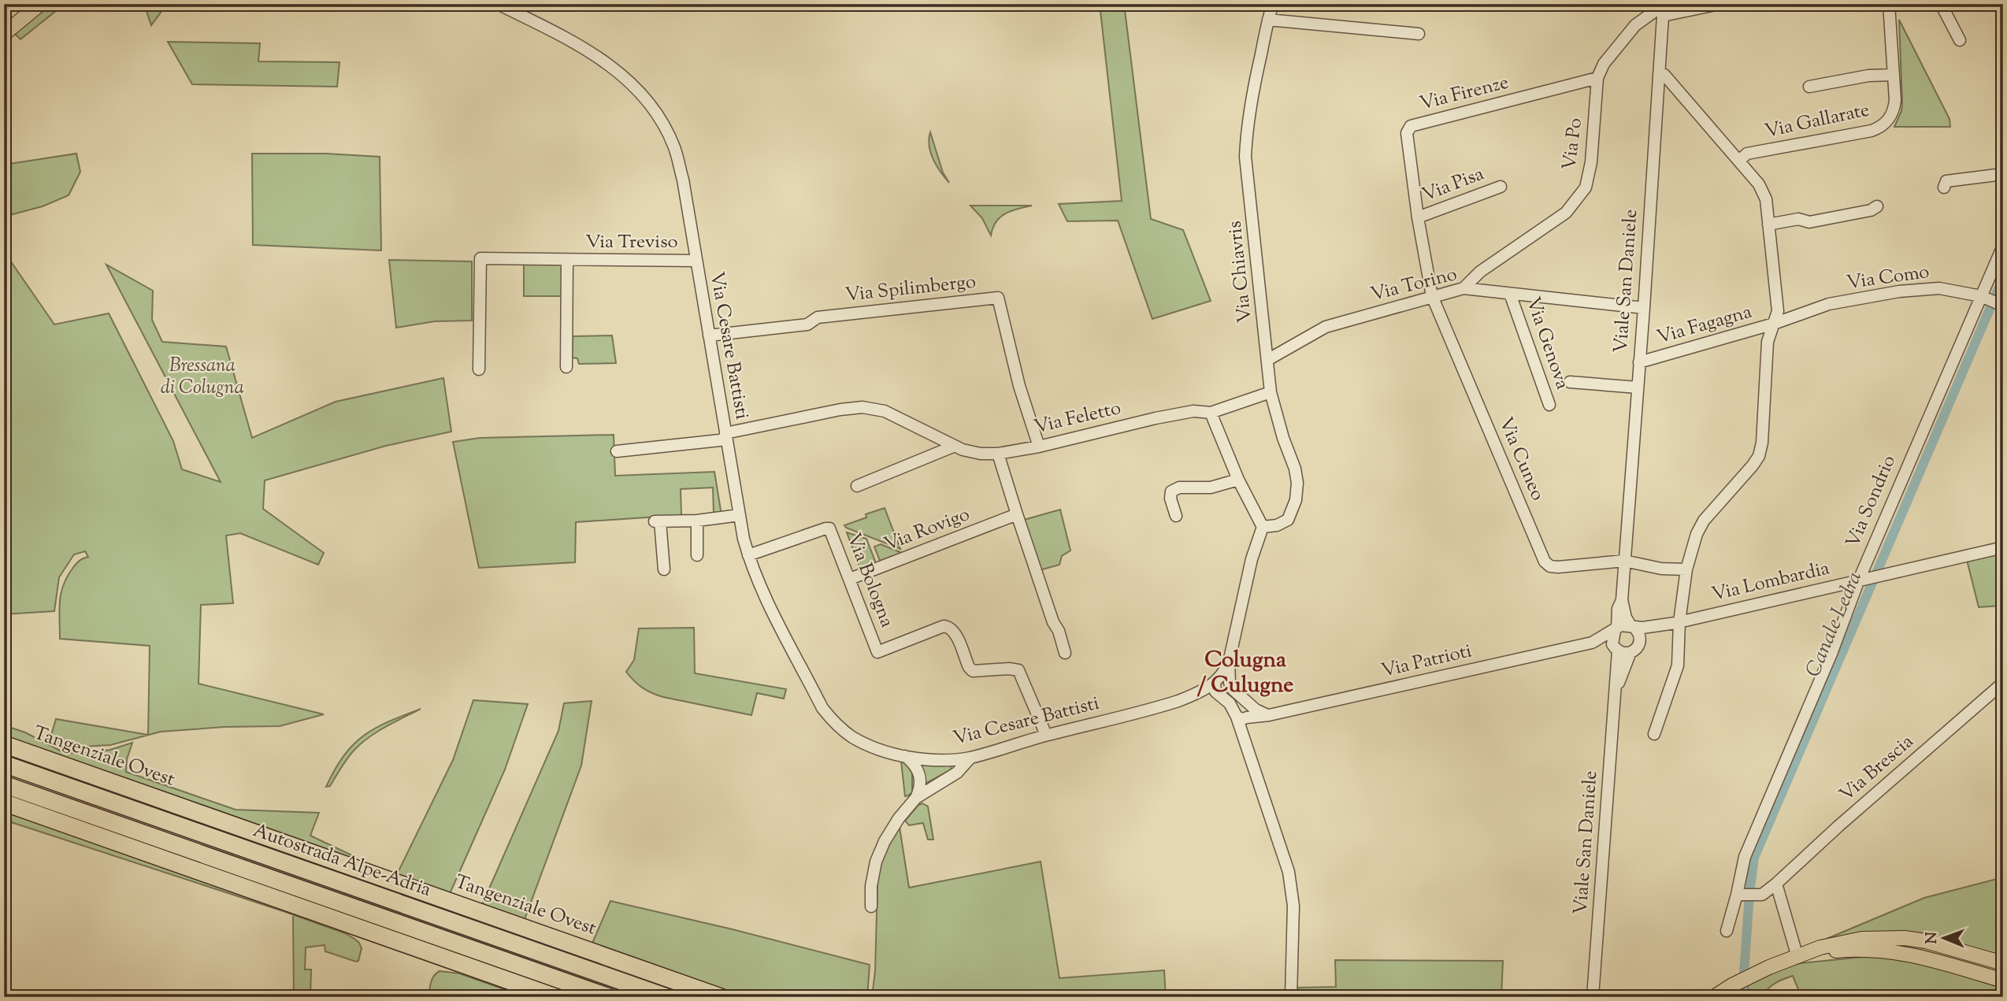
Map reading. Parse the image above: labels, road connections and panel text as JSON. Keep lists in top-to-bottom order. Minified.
{"streets":{"highway":["Tangenziale Ovest","Autostrada Alpe-Adria"],"street":["Via Firenze","Via Gallarate","Via Po","Via Pisa","Via Treviso","Via Chiavris","Via Como","Viale San Daniele","Via Torino","Via Spilimbergo","Via Fagagna","Via Genova","Via Cesare Battisti","Via Feletto","Via Cuneo","Via Sondrio","Via Rovigo","Via Bologna","Via Lombardia","Via Patrioti","Via Brescia"]},"crossings":[["Via Firenze","Via Po"],["Via Firenze","Via Pisa"],["Via Firenze","Via Torino"],["Via Firenze","Via Cuneo"],["Via Po","Viale San Daniele"],["Via Po","Via Torino"],["Via Treviso","Via Cesare Battisti"],["Via Chiavris","Via Torino"],["Via Chiavris","Via Feletto"],["Via Como","Via Fagagna"],["Via Como","Via Sondrio"],["Viale San Daniele","Via Torino"],["Viale San Daniele","Via Fagagna"],["Viale San Daniele","Via Cuneo"],["Viale San Daniele","Via Lombardia"],["Viale San Daniele","Via Patrioti"],["Via Torino","Via Genova"],["Via Torino","Via Cuneo"],["Via Spilimbergo","Via Cesare Battisti"],["Via Spilimbergo","Via Feletto"],["Via Cesare Battisti","Via Feletto"],["Via Cesare Battisti","Via Bologna"],["Via Sondrio","Via Lombardia"],["Via Sondrio","Via Brescia"],["Via Rovigo","Via Bologna"],["Via Lombardia","Via Patrioti"]],"districts":["Colugna / Culugne"],"water":["Canale Ledra"],"parks":["Bressana di Colugna"],"north":"left"}
